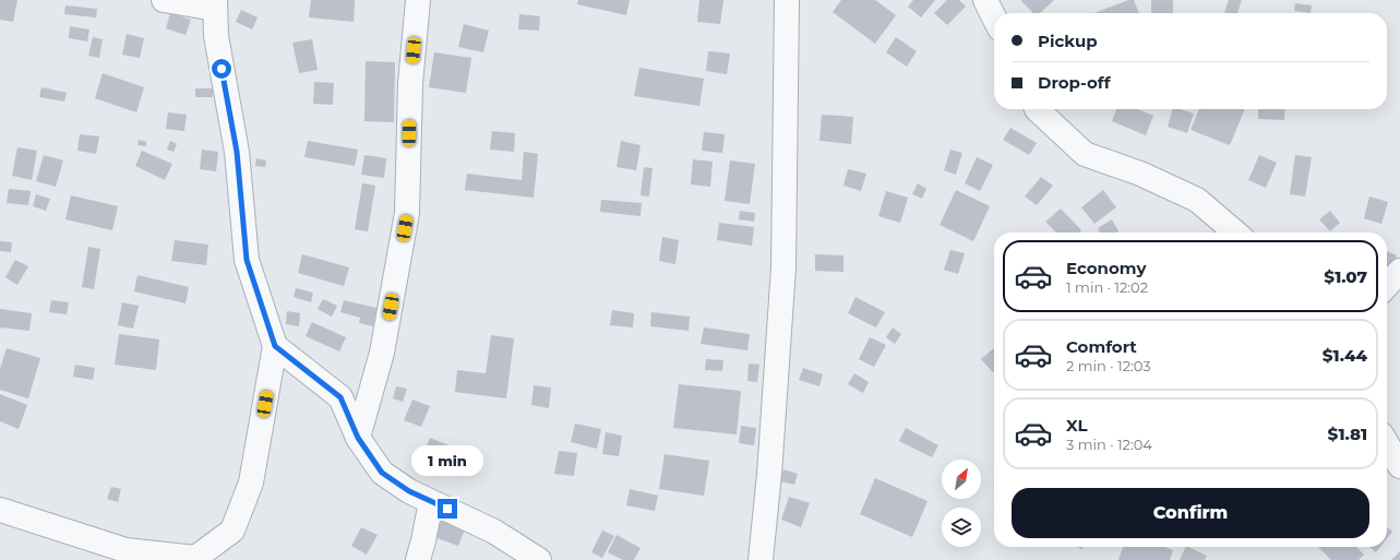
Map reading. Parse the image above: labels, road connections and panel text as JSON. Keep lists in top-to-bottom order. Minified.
{"north":"top right","page":{"banner":["Pickup","Drop-off"],"list":[{"name":"Economy","note":"1 min · 12:02","value":"$1.07"},{"name":"Comfort","note":"2 min · 12:03","value":"$1.44"},{"name":"XL","note":"3 min · 12:04","value":"$1.81"}],"bubble":"1 min","buttons":"Confirm"}}
